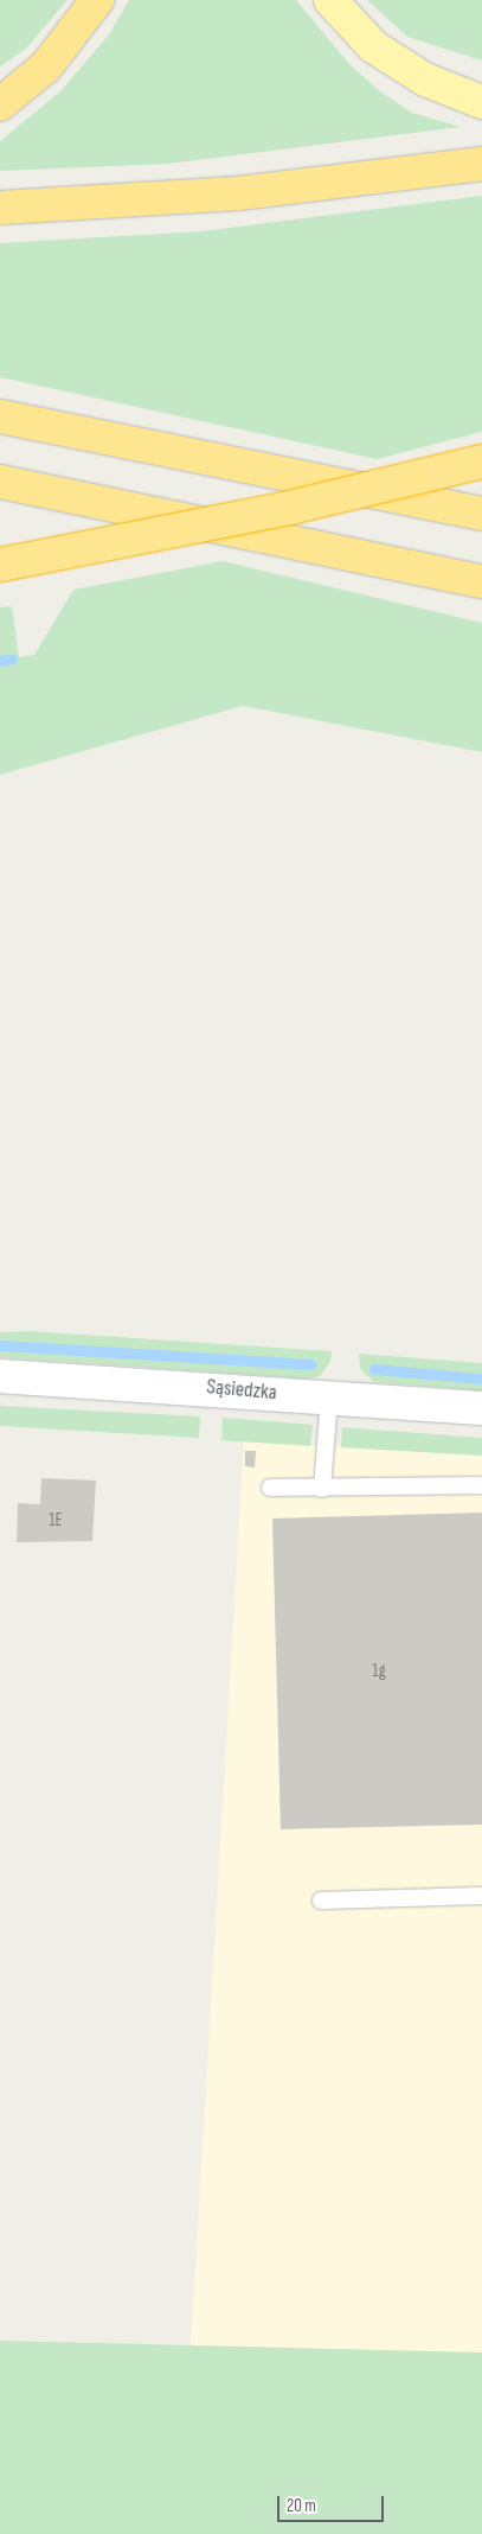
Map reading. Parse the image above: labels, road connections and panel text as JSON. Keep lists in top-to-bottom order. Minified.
{"streets":{"street":["Sąsiedzka"]},"house_numbers":["1E","1g"],"scale_bar":"20 m"}
